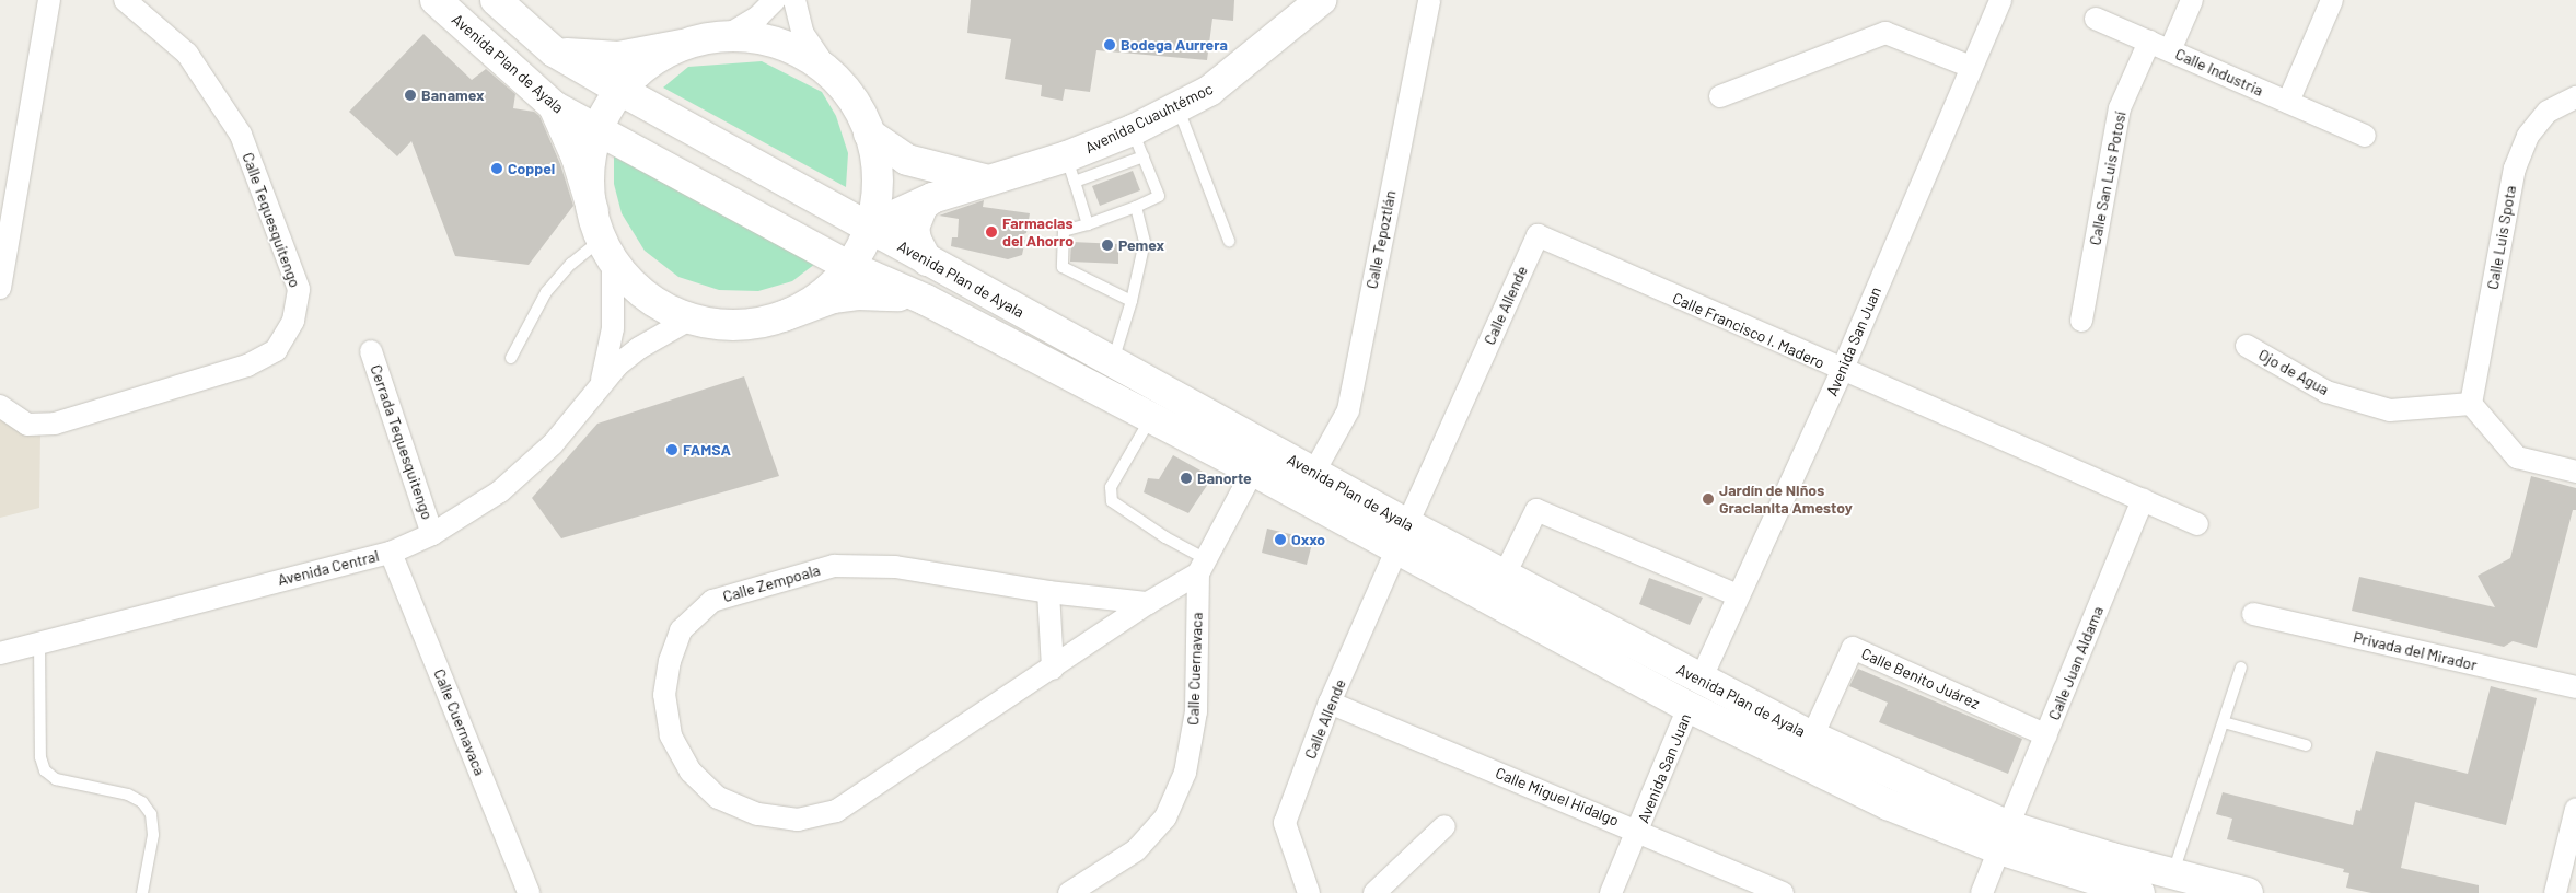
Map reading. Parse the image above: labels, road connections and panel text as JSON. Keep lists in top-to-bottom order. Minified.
{"streets":{"main road":["Avenida Plan de Ayala","Avenida Cuauhtémoc"],"street":["Calle Industria","Calle San Luis Potosí","Calle Tequesquitengo","Calle Luis Spota","Calle Tepoztlán","Calle Allende","Calle Francisco I. Madero","Avenida San Juan","Ojo de Agua","Cerrada Tequesquitengo","Avenida Central","Calle Zempoala","Privada del Mirador","Calle Juan Aldama","Calle Cuernavaca","Calle Benito Juárez","Calle Miguel Hidalgo"]},"crossings":[["Avenida Plan de Ayala","Avenida Cuauhtémoc"],["Avenida Plan de Ayala","Calle Tepoztlán"],["Avenida Plan de Ayala","Calle Allende"],["Avenida Plan de Ayala","Avenida San Juan"],["Avenida Plan de Ayala","Calle Juan Aldama"],["Avenida Plan de Ayala","Calle Cuernavaca"],["Avenida Plan de Ayala","Calle Benito Juárez"],["Calle Industria","Calle San Luis Potosí"],["Calle Luis Spota","Ojo de Agua"],["Calle Allende","Calle Francisco I. Madero"],["Calle Allende","Calle Miguel Hidalgo"],["Calle Francisco I. Madero","Avenida San Juan"],["Calle Francisco I. Madero","Calle Juan Aldama"],["Avenida San Juan","Calle Miguel Hidalgo"],["Cerrada Tequesquitengo","Avenida Central"],["Avenida Central","Calle Cuernavaca"],["Calle Zempoala","Calle Cuernavaca"],["Calle Juan Aldama","Calle Benito Juárez"]],"places":["Bodega Aurrera","Banamex","Coppel","Farmacias del Ahorro","Pemex","FAMSA","Banorte","Jardín de Niños Gracianita Amestoy","Oxxo"]}
